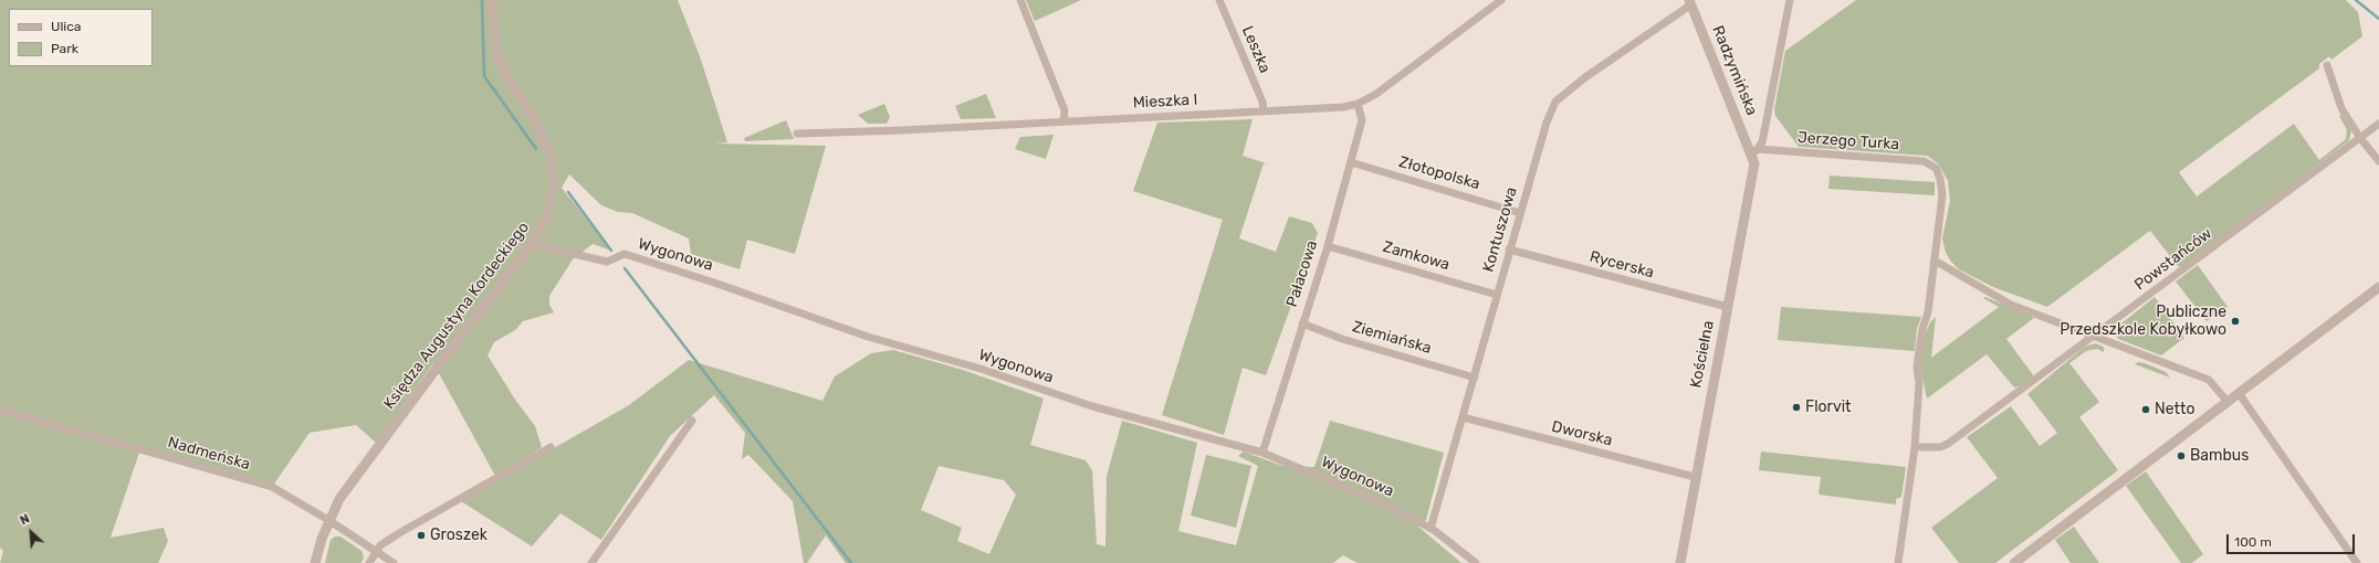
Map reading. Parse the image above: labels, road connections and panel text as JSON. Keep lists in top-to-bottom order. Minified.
{"streets":{"street":["Leszka","Radzymińska","Mieszka I","Jerzego Turka","Złotopolska","Kontuszowa","Wygonowa","Zamkowa","Powstańców","Rycerska","Pałacowa","Księdza Augustyna Kordeckiego","Ziemiańska","Kościelna","Dworska","Nadmeńska"]},"crossings":[["Leszka","Mieszka I"],["Radzymińska","Jerzego Turka"],["Radzymińska","Kontuszowa"],["Radzymińska","Kościelna"],["Mieszka I","Pałacowa"],["Jerzego Turka","Kościelna"],["Złotopolska","Kontuszowa"],["Złotopolska","Pałacowa"],["Kontuszowa","Wygonowa"],["Kontuszowa","Zamkowa"],["Kontuszowa","Rycerska"],["Kontuszowa","Ziemiańska"],["Kontuszowa","Dworska"],["Wygonowa","Pałacowa"],["Wygonowa","Księdza Augustyna Kordeckiego"],["Zamkowa","Pałacowa"],["Rycerska","Kościelna"],["Pałacowa","Ziemiańska"],["Księdza Augustyna Kordeckiego","Nadmeńska"],["Kościelna","Dworska"]],"places":["Publiczne Przedszkole Kobyłkowo","Florvit","Netto","Bambus","Groszek"],"legend":["Ulica","Park"],"scale_bar":"100 m","north":"top left"}
